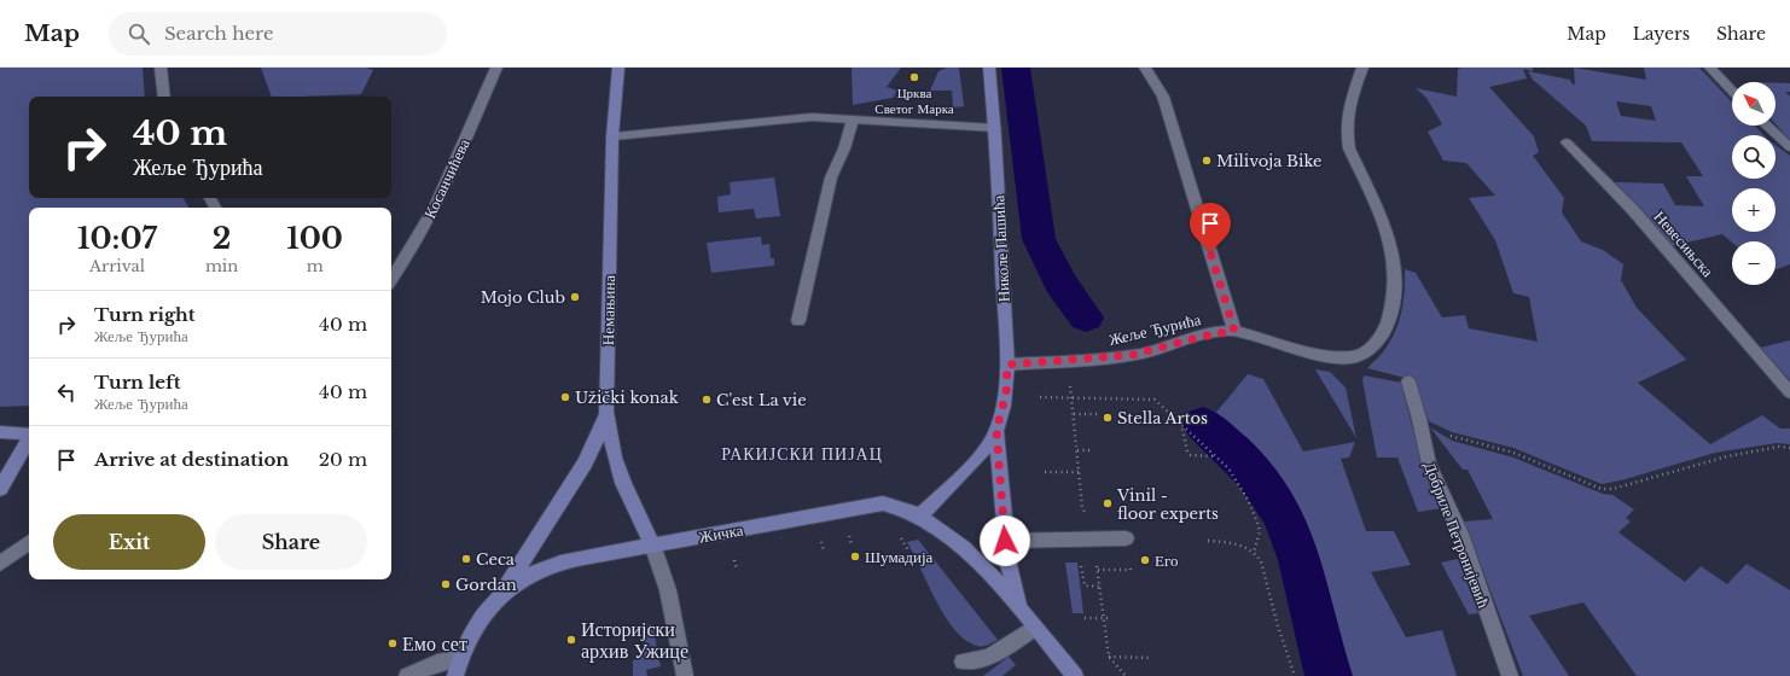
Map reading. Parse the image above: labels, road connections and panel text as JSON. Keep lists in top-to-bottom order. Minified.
{"streets":{"main road":["Николе Пашића","Немањина","Жичка"],"street":["Косанчићева","Невесињска","Жеље Ђурића","Добриле Петронијевић"]},"crossings":[["Николе Пашића","Жеље Ђурића"],["Николе Пашића","Жичка"],["Немањина","Жичка"]],"districts":["РАКИЈСКИ ПИЈАЦ"],"places":["Црква Светог Марка","Milivoja Bike","Mojo Club","Užički konak","C'est La vie","Stella Artos","Vinil - floor experts","Шумадија","Ceca","Его","Gordan","Историјски архив Ужице","Емо сет"],"north":"top left","page":{"header":"Map","search":"Search here","nav":["Map","Layers","Share"],"map_buttons":["+","−"],"turn":["40 m","Жеље Ђурића"],"eta":["10:07","Arrival","2","min","100","m"],"list":[{"name":"Turn right","note":"Жеље Ђурића","value":"40 m"},{"name":"Turn left","note":"Жеље Ђурића","value":"40 m"},{"name":"Arrive at destination","value":"20 m"}],"buttons":["Exit","Share"]}}
